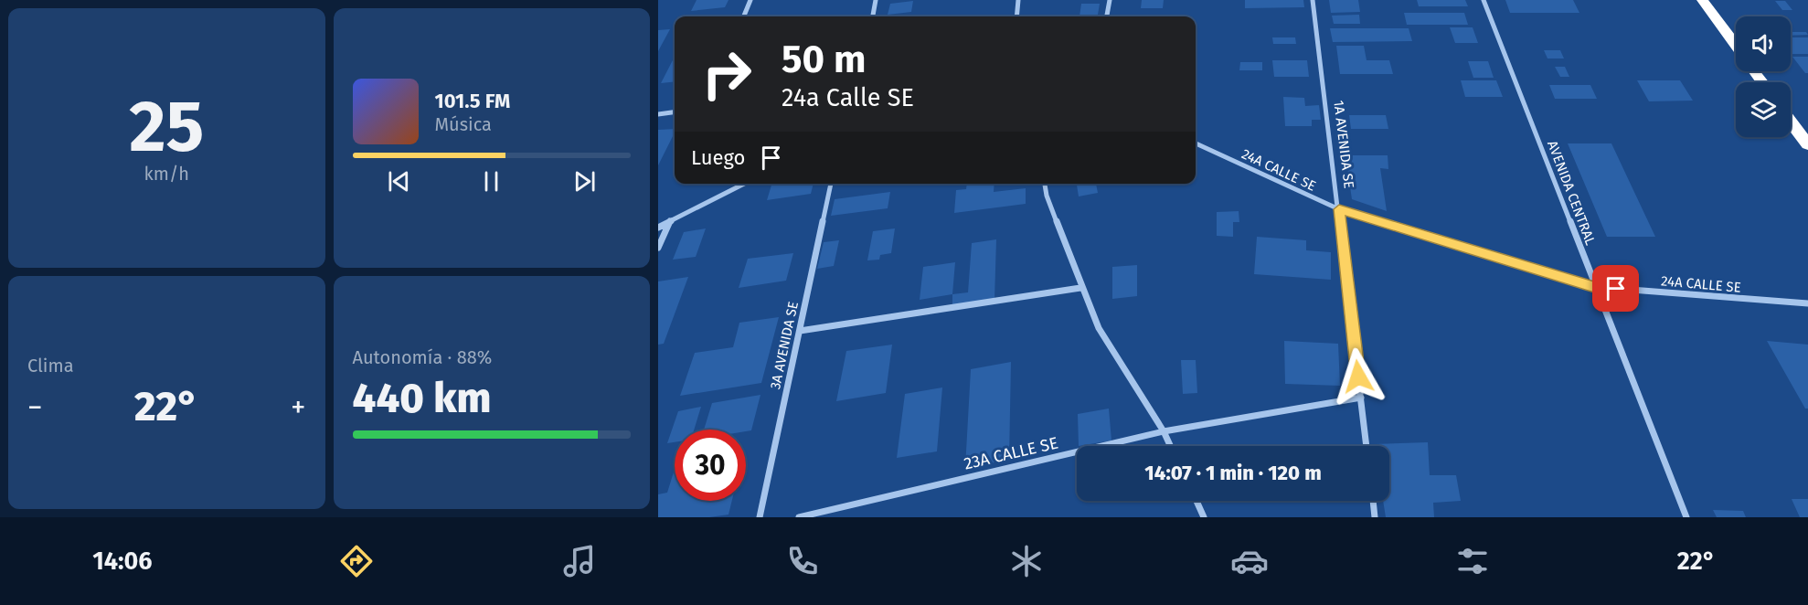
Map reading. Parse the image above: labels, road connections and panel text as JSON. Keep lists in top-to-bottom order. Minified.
{"streets":{"street":["1A AVENIDA SE","24A CALLE SE","AVENIDA CENTRAL","3A AVENIDA SE","23A CALLE SE"]},"crossings":[["1A AVENIDA SE","24A CALLE SE"],["1A AVENIDA SE","23A CALLE SE"],["24A CALLE SE","AVENIDA CENTRAL"]],"page":{"tile":[["25","km/h"],"Clima",["Autonomía · 88%","440 km"]],"turn":["50 m","24a Calle SE"],"song":["101.5 FM","Música"],"then":"Luego","heat":["−","22°","+"],"limit":"30","trip":"14:07 · 1 min · 120 m","tabs":["14:06","22°"]}}
